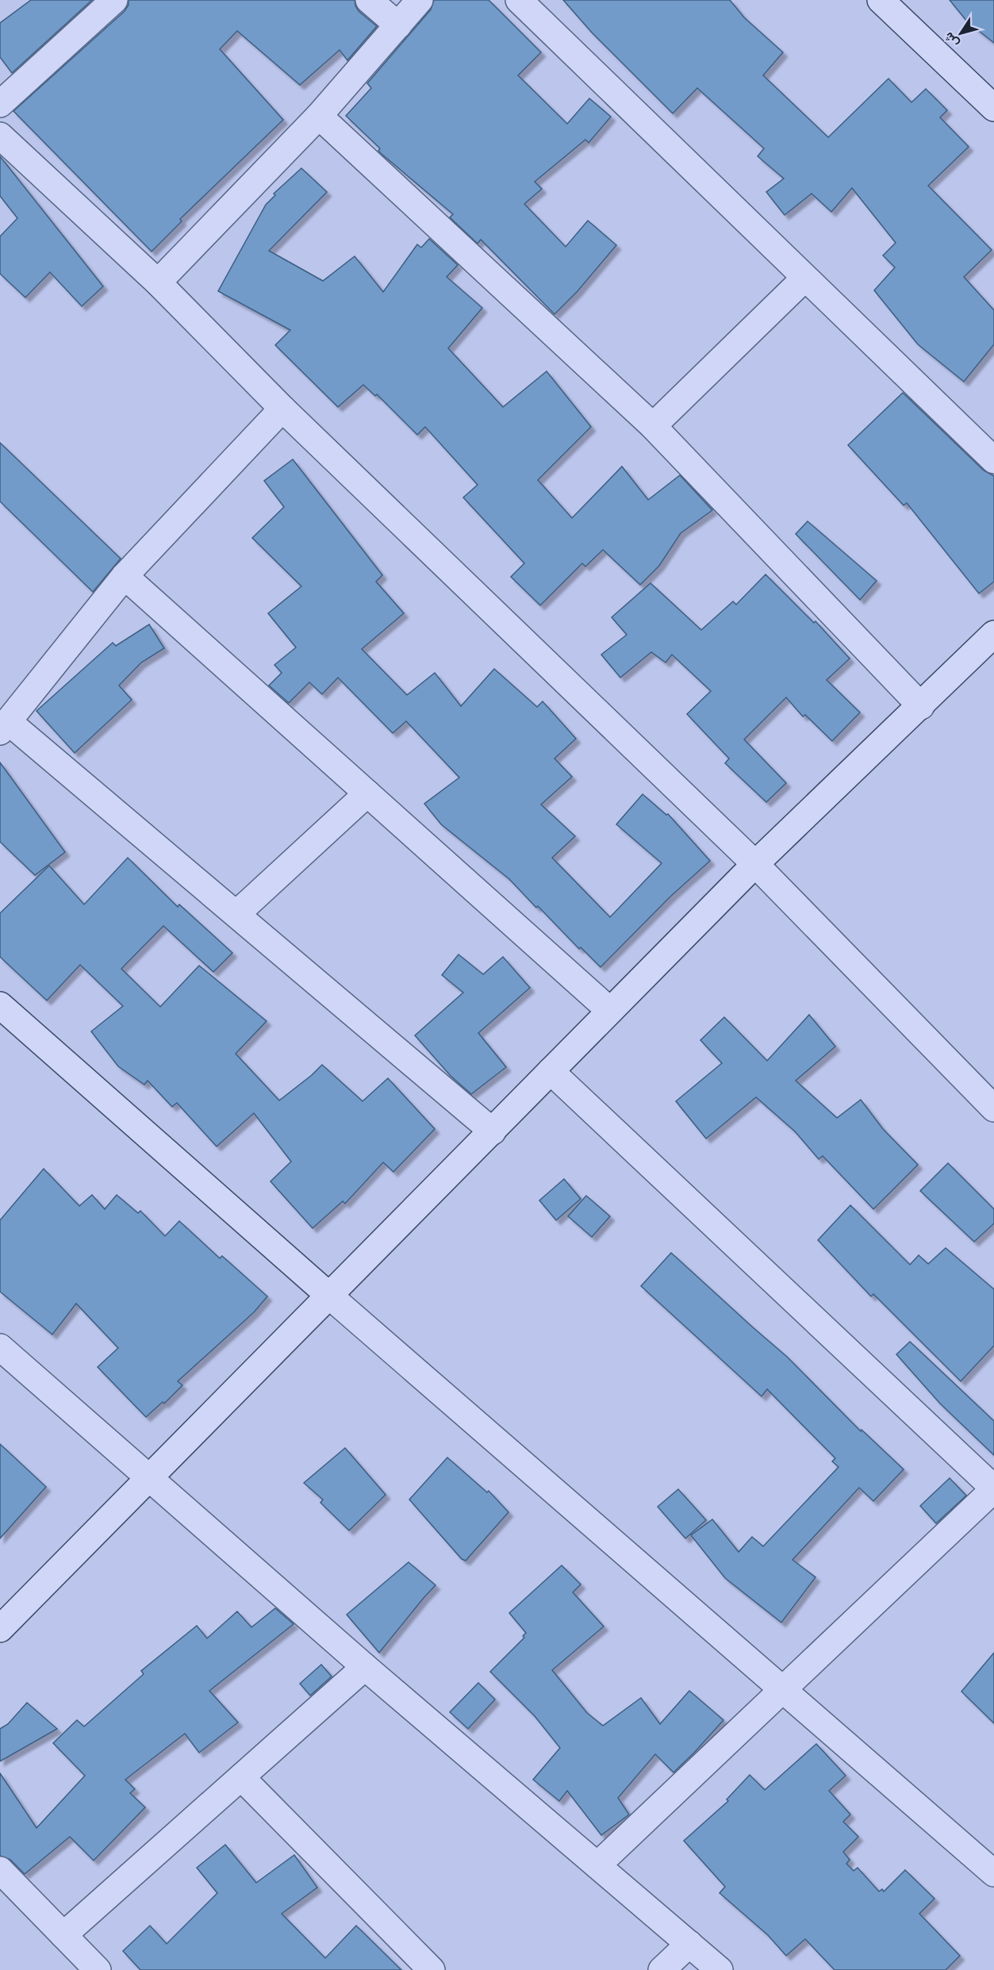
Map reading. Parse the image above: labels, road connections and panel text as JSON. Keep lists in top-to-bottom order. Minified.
{"north":"bottom left"}
